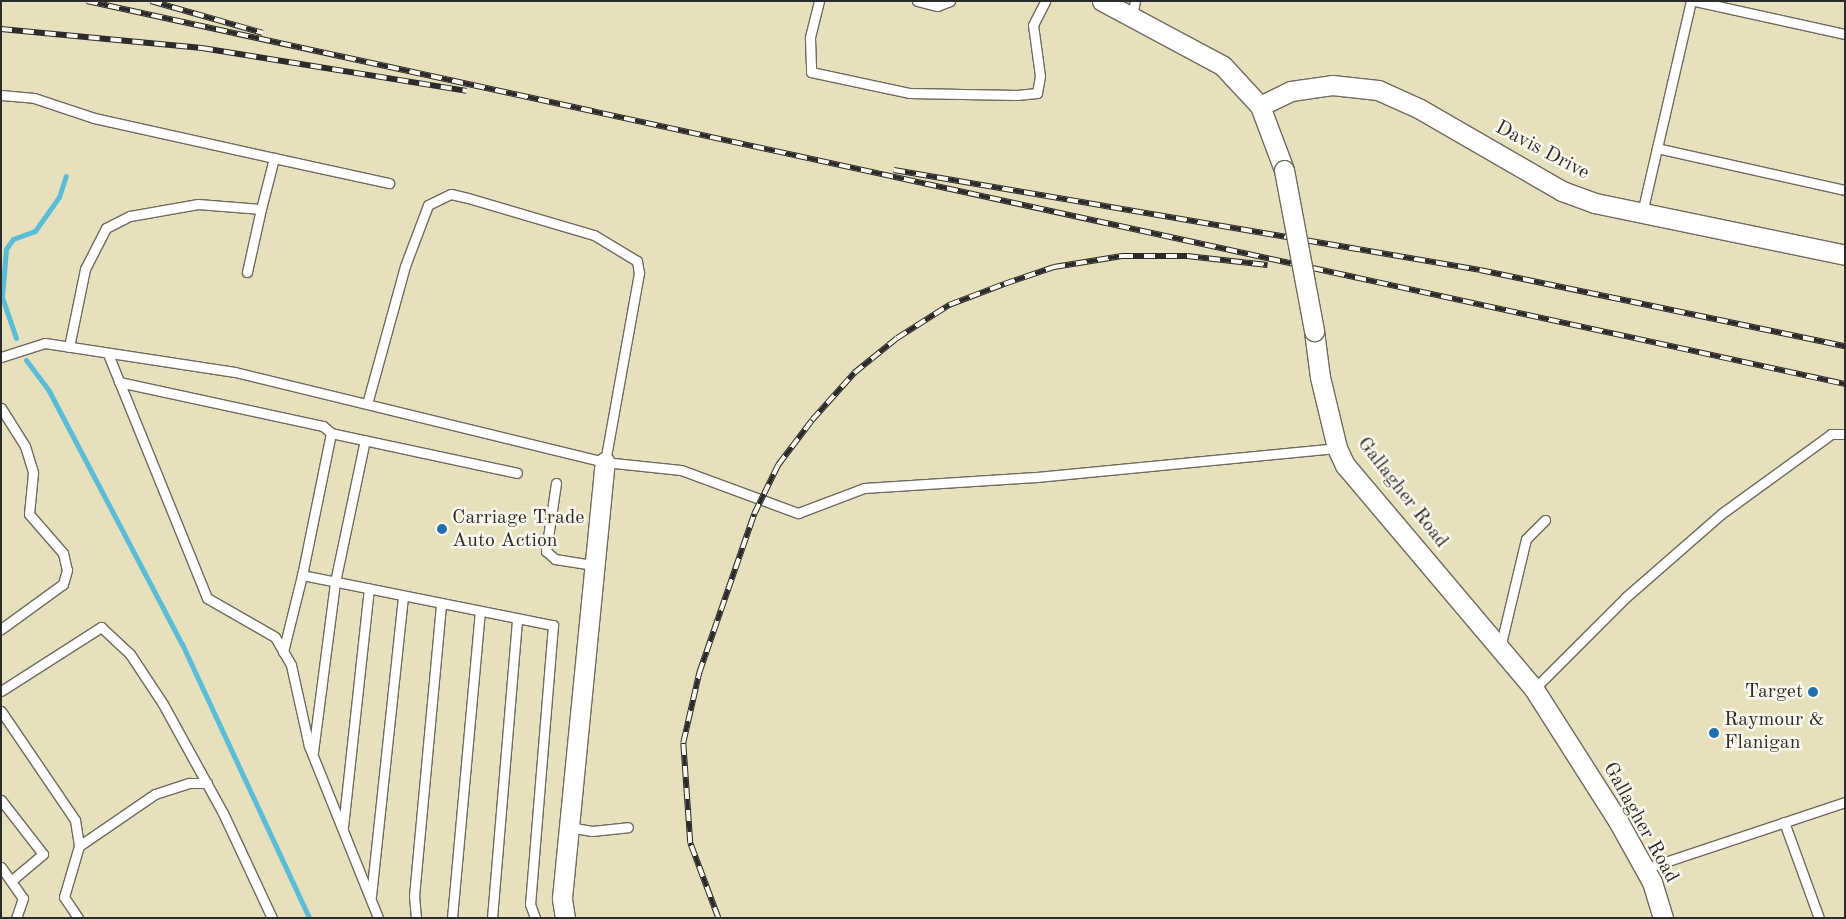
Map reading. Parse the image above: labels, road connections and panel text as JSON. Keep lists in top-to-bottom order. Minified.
{"streets":{"street":["Davis Drive","Gallagher Road"]},"crossings":[["Davis Drive","Gallagher Road"]],"places":["Carriage Trade Auto Action","Target","Raymour & Flanigan"]}
